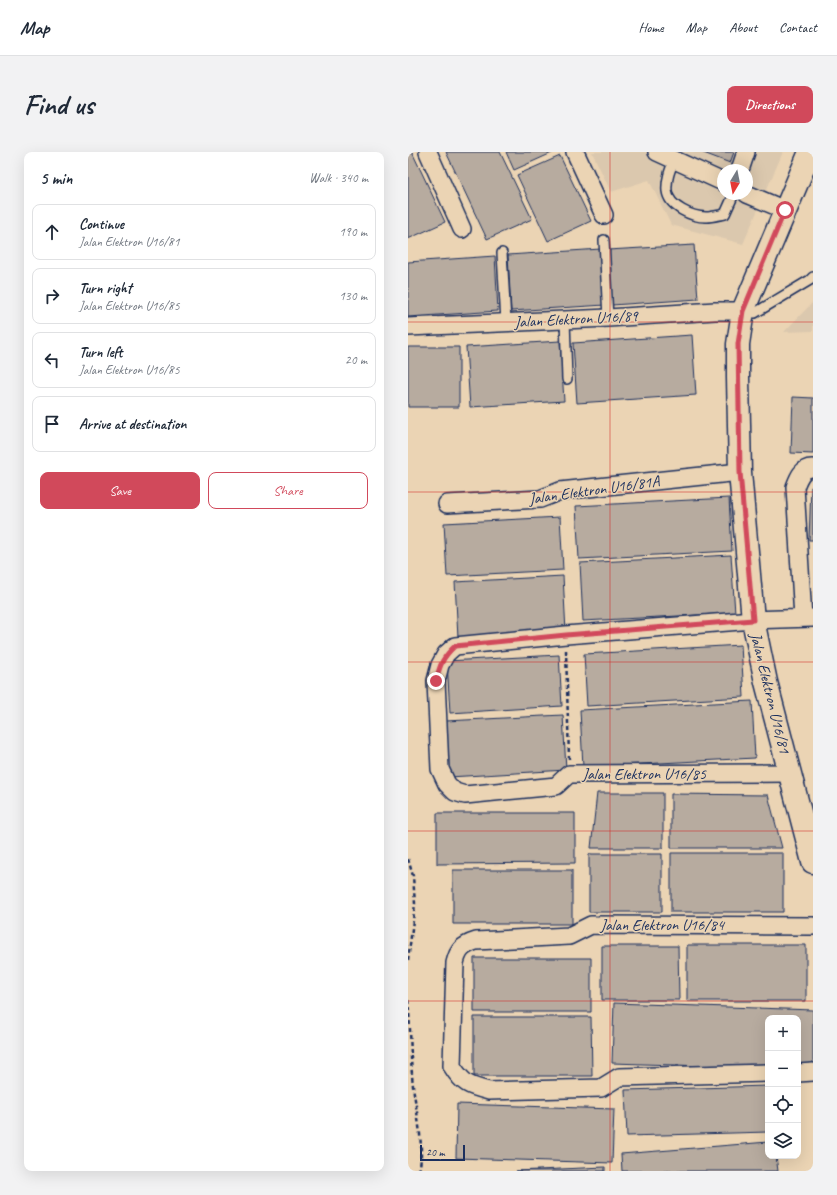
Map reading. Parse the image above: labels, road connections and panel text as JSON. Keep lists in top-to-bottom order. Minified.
{"streets":{"street":["Jalan Elektron U16/89","Jalan Elektron U16/81A","Jalan Elektron U16/81","Jalan Elektron U16/85","Jalan Elektron U16/84"]},"crossings":[["Jalan Elektron U16/89","Jalan Elektron U16/81"],["Jalan Elektron U16/81A","Jalan Elektron U16/81"],["Jalan Elektron U16/81","Jalan Elektron U16/85"]],"scale_bar":"20 m","north":"bottom","page":{"header":"Map","nav":["Home","Map","About","Contact"],"buttons":["Directions",["Save","Share"]],"title":"Find us","heading":["5 min","Walk · 340 m"],"list":[["Continue","Jalan Elektron U16/81","190 m"],["Turn right","Jalan Elektron U16/85","130 m"],["Turn left","Jalan Elektron U16/85","20 m"],"Arrive at destination"],"map_buttons":["+","−"],"scale":"20 m"}}
